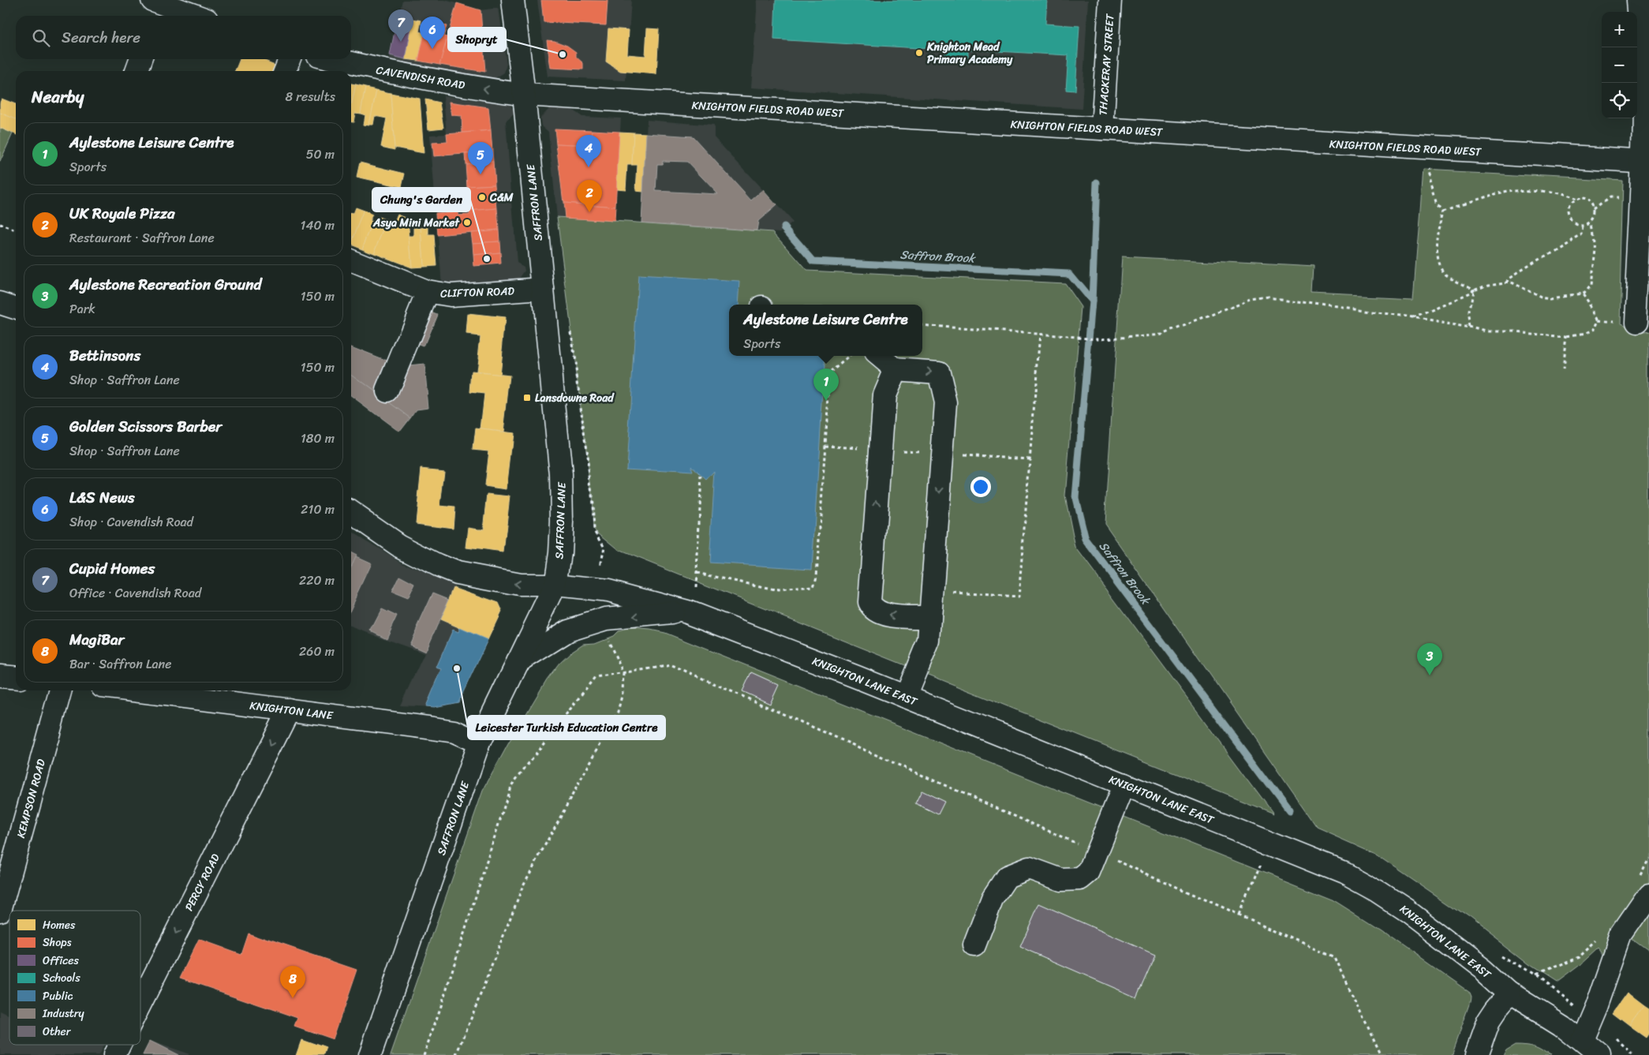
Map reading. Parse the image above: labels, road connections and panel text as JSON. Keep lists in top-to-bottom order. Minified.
{"streets":{"street":["THACKERAY STREET","CAVENDISH ROAD","KNIGHTON FIELDS ROAD WEST","SAFFRON LANE","CLIFTON ROAD","KNIGHTON LANE EAST","KNIGHTON LANE","KEMPSON ROAD","PERCY ROAD"]},"crossings":[["THACKERAY STREET","KNIGHTON FIELDS ROAD WEST"],["CAVENDISH ROAD","KNIGHTON FIELDS ROAD WEST"],["CAVENDISH ROAD","SAFFRON LANE"],["KNIGHTON FIELDS ROAD WEST","SAFFRON LANE"],["SAFFRON LANE","CLIFTON ROAD"],["SAFFRON LANE","KNIGHTON LANE EAST"],["SAFFRON LANE","KNIGHTON LANE"],["KNIGHTON LANE","PERCY ROAD"]],"one_way":["CAVENDISH ROAD","PERCY ROAD"],"water":["Saffron Brook"],"places":{"other":["Knighton Mead Primary Academy","Shopryt","C&M","Asya Mini Market","Chung's Garden","Leicester Turkish Education Centre"],"transit":["Lansdowne Road"]},"legend":["Homes","Shops","Offices","Schools","Public","Industry","Other"],"page":{"pins":["7","6","4","5","2","1","3","8"],"map_buttons":["+","−"],"search":"Search here","heading":["Nearby","8 results"],"list":[{"mark":"1","name":"Aylestone Leisure Centre","note":"Sports","value":"50 m"},{"mark":"2","name":"UK Royale Pizza","note":"Restaurant · Saffron Lane","value":"140 m"},{"mark":"3","name":"Aylestone Recreation Ground","note":"Park","value":"150 m"},{"mark":"4","name":"Bettinsons","note":"Shop · Saffron Lane","value":"150 m"},{"mark":"5","name":"Golden Scissors Barber","note":"Shop · Saffron Lane","value":"180 m"},{"mark":"6","name":"L&S News","note":"Shop · Cavendish Road","value":"210 m"},{"mark":"7","name":"Cupid Homes","note":"Office · Cavendish Road","value":"220 m"},{"mark":"8","name":"MagiBar","note":"Bar · Saffron Lane","value":"260 m"}],"popup":["Aylestone Leisure Centre","Sports"]}}
